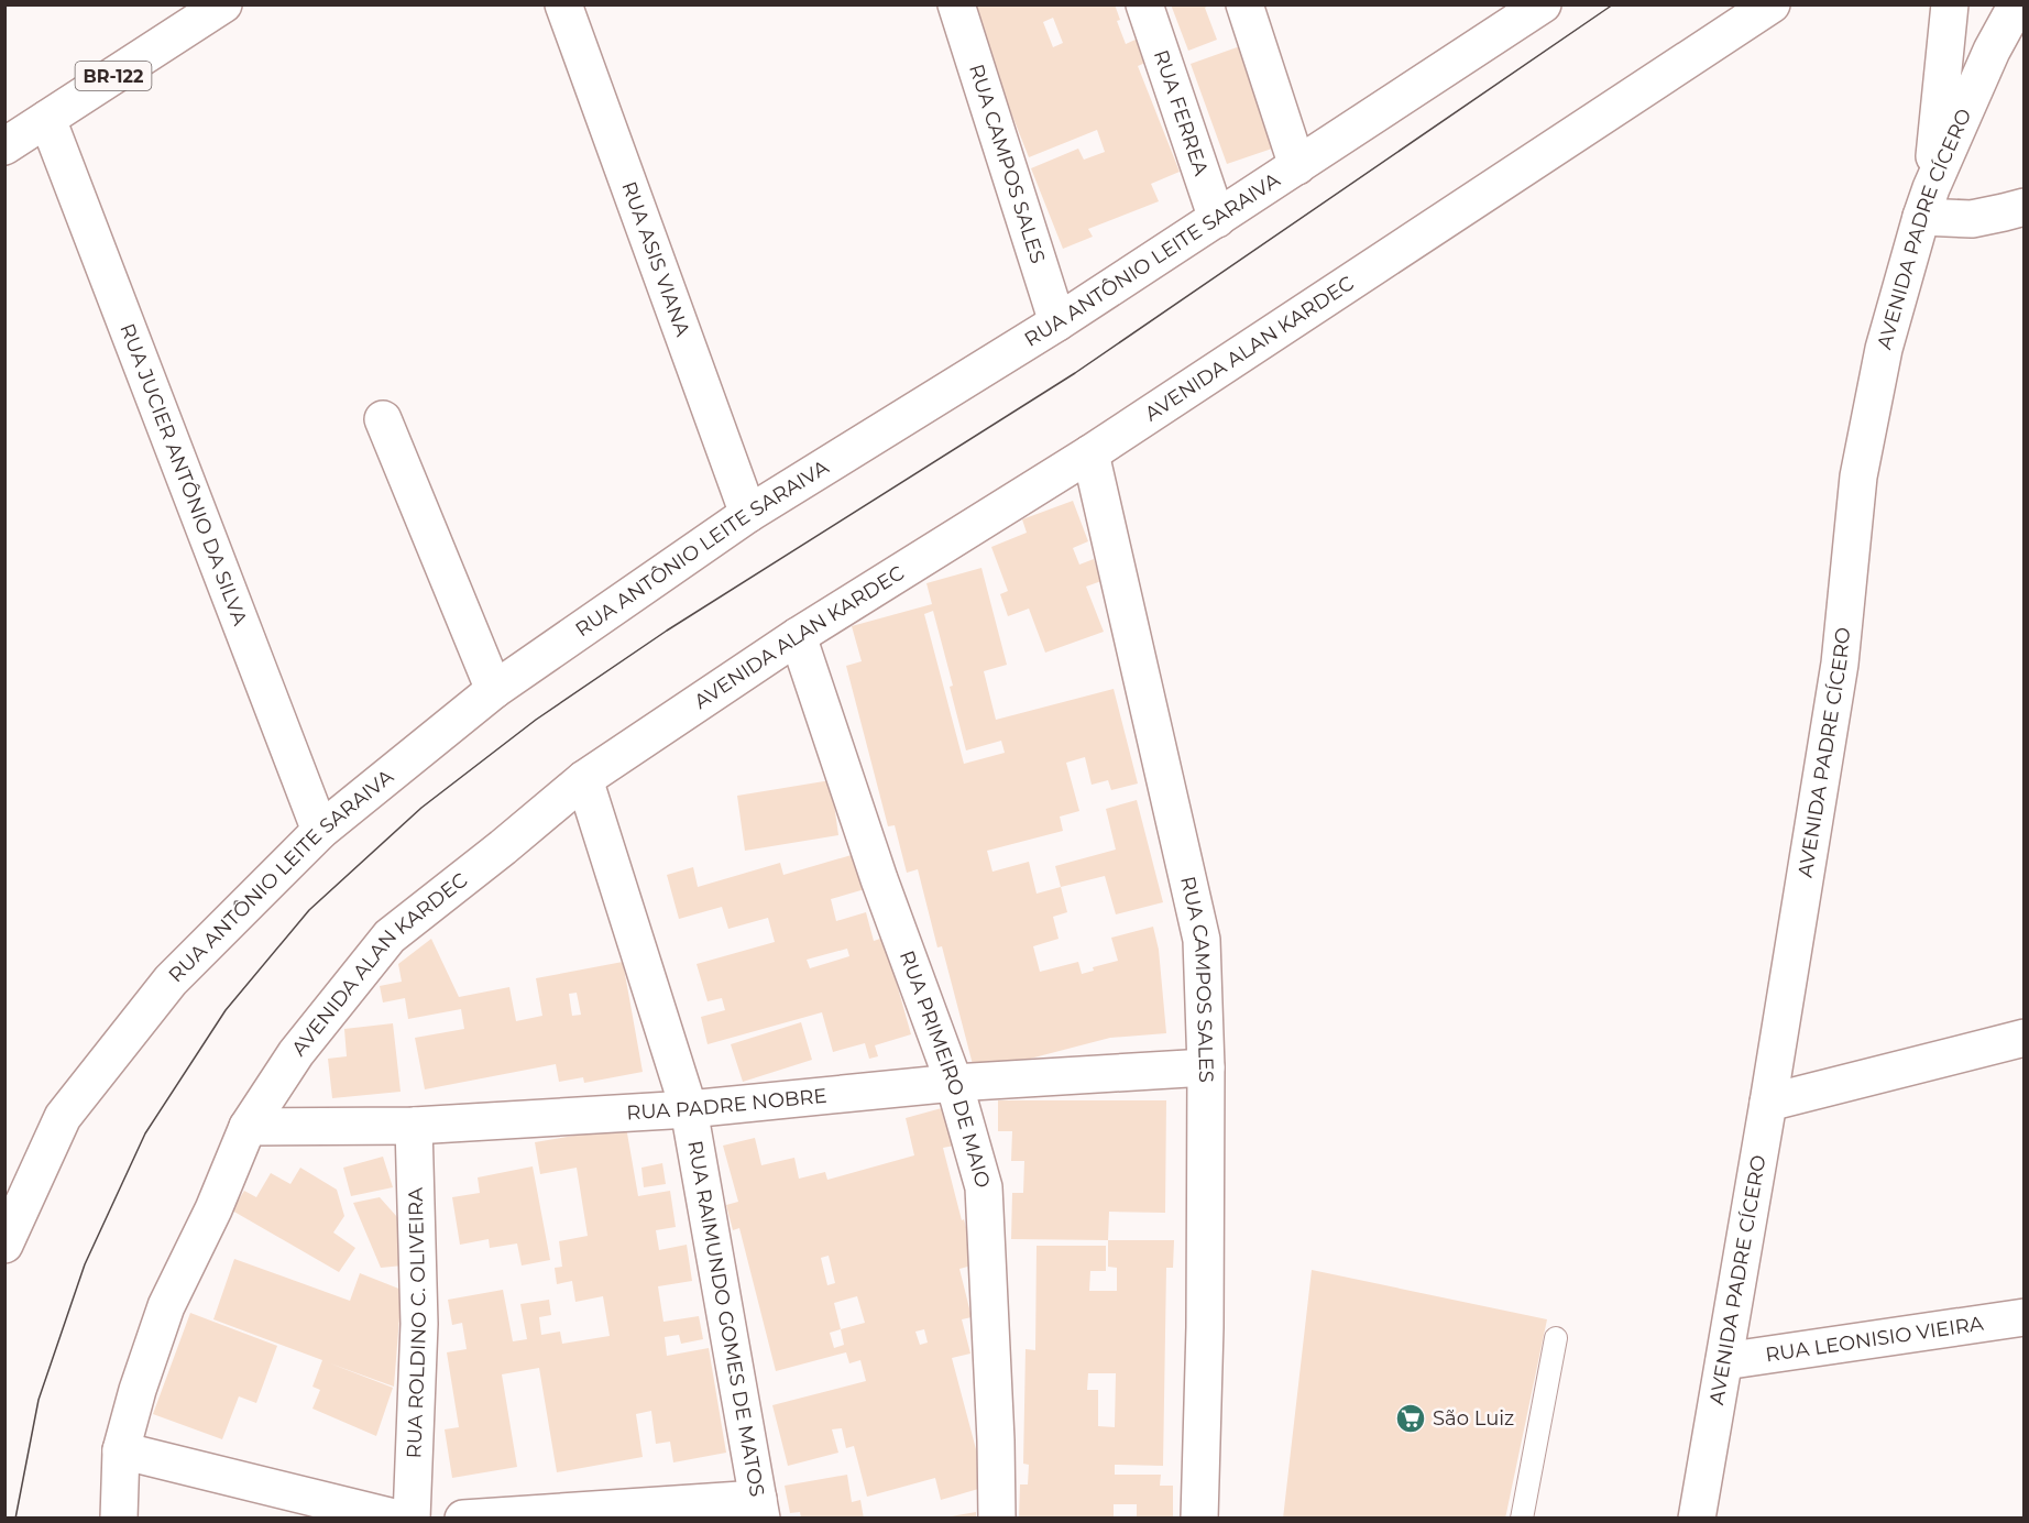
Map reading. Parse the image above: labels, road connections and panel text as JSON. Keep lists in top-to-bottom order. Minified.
{"streets":{"main road":["BR-122","RUA FERREA","RUA CAMPOS SALES","AVENIDA PADRE CÍCERO","RUA ASIS VIANA","RUA ANTÔNIO LEITE SARAIVA","AVENIDA ALAN KARDEC","RUA JUCIER ANTÔNIO DA SILVA","RUA PRIMEIRO DE MAIO","RUA PADRE NOBRE","RUA RAIMUNDO GOMES DE MATOS","RUA ROLDINO C. OLIVEIRA","RUA LEONISIO VIEIRA"]},"crossings":[["BR-122","RUA JUCIER ANTÔNIO DA SILVA"],["RUA FERREA","RUA ANTÔNIO LEITE SARAIVA"],["RUA CAMPOS SALES","RUA ANTÔNIO LEITE SARAIVA"],["RUA CAMPOS SALES","AVENIDA ALAN KARDEC"],["RUA CAMPOS SALES","RUA PADRE NOBRE"],["AVENIDA PADRE CÍCERO","RUA LEONISIO VIEIRA"],["RUA ASIS VIANA","RUA ANTÔNIO LEITE SARAIVA"],["RUA ANTÔNIO LEITE SARAIVA","RUA JUCIER ANTÔNIO DA SILVA"],["AVENIDA ALAN KARDEC","RUA PRIMEIRO DE MAIO"],["AVENIDA ALAN KARDEC","RUA PADRE NOBRE"],["AVENIDA ALAN KARDEC","RUA RAIMUNDO GOMES DE MATOS"],["RUA PRIMEIRO DE MAIO","RUA PADRE NOBRE"],["RUA PADRE NOBRE","RUA RAIMUNDO GOMES DE MATOS"],["RUA PADRE NOBRE","RUA ROLDINO C. OLIVEIRA"]],"places":{"supermarket":["São Luiz"]}}
